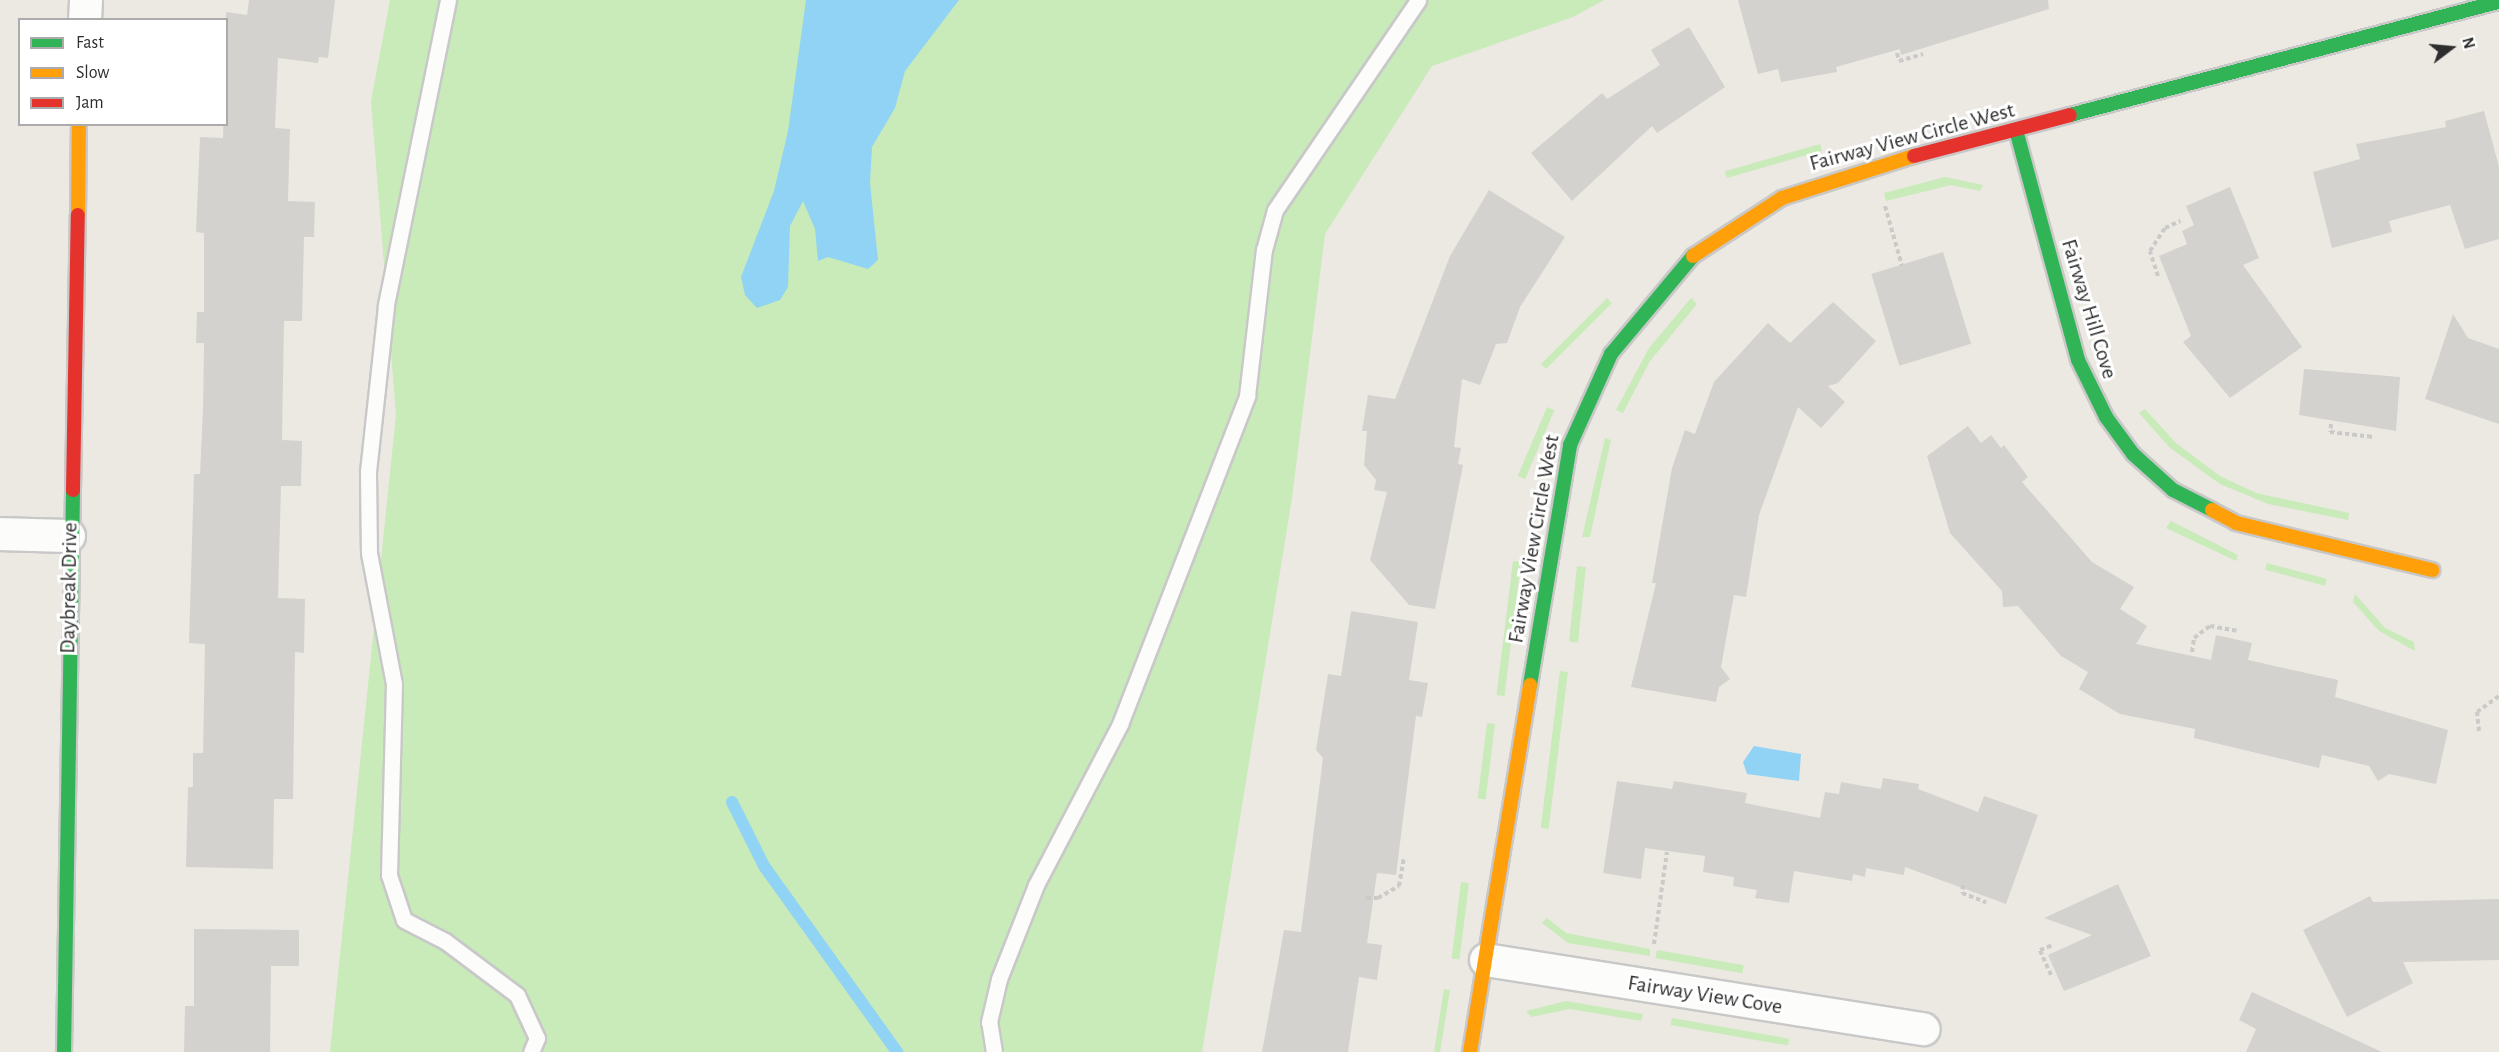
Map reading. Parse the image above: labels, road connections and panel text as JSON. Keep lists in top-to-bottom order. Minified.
{"streets":{"street":["Fairway View Circle West","Fairway Hill Cove","Daybreak Drive","Fairway View Cove"]},"crossings":[["Fairway View Circle West","Fairway Hill Cove"],["Fairway View Circle West","Fairway View Cove"]],"legend":["Fast","Slow","Jam"],"north":"right"}
